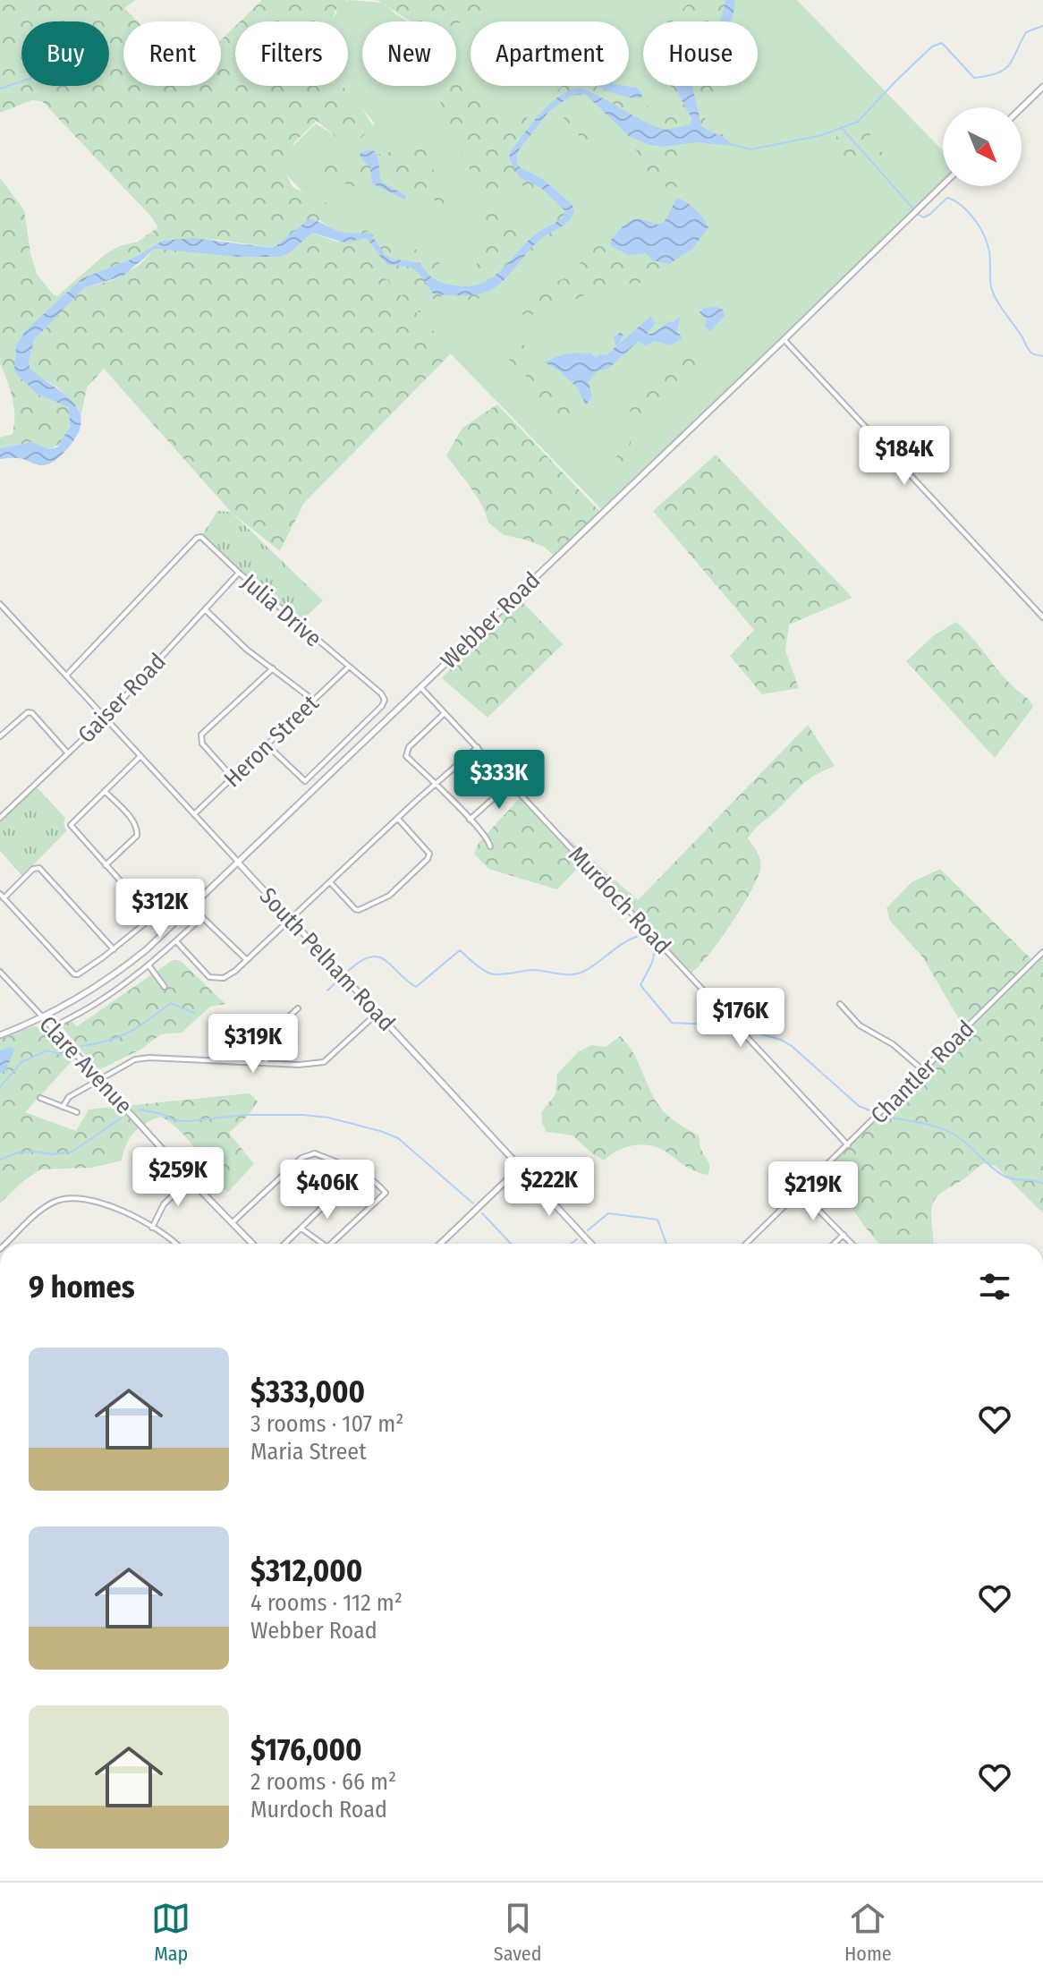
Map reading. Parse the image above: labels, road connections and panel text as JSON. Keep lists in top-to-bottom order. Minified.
{"streets":{"main road":["Webber Road","South Pelham Road","Clare Avenue"],"street":["Julia Drive","Gaiser Road","Heron Street","Murdoch Road","Chantler Road"]},"crossings":[["Julia Drive","Gaiser Road"],["Julia Drive","Heron Street"],["Julia Drive","South Pelham Road"],["Webber Road","Murdoch Road"],["Webber Road","South Pelham Road"],["Webber Road","Clare Avenue"],["Gaiser Road","South Pelham Road"],["Heron Street","South Pelham Road"],["Murdoch Road","Chantler Road"]],"north":"bottom right","page":{"chip":["Buy","Rent","Filters","New","Apartment","House"],"price":["$184K","$333K","$312K","$176K","$319K","$259K","$222K","$406K","$219K"],"heading":"9 homes","list":[{"name":"$333,000","note":"3 rooms · 107 m² · Maria Street"},{"name":"$312,000","note":"4 rooms · 112 m² · Webber Road"},{"name":"$176,000","note":"2 rooms · 66 m² · Murdoch Road"}],"tabs":["Map","Saved","Home"]}}
